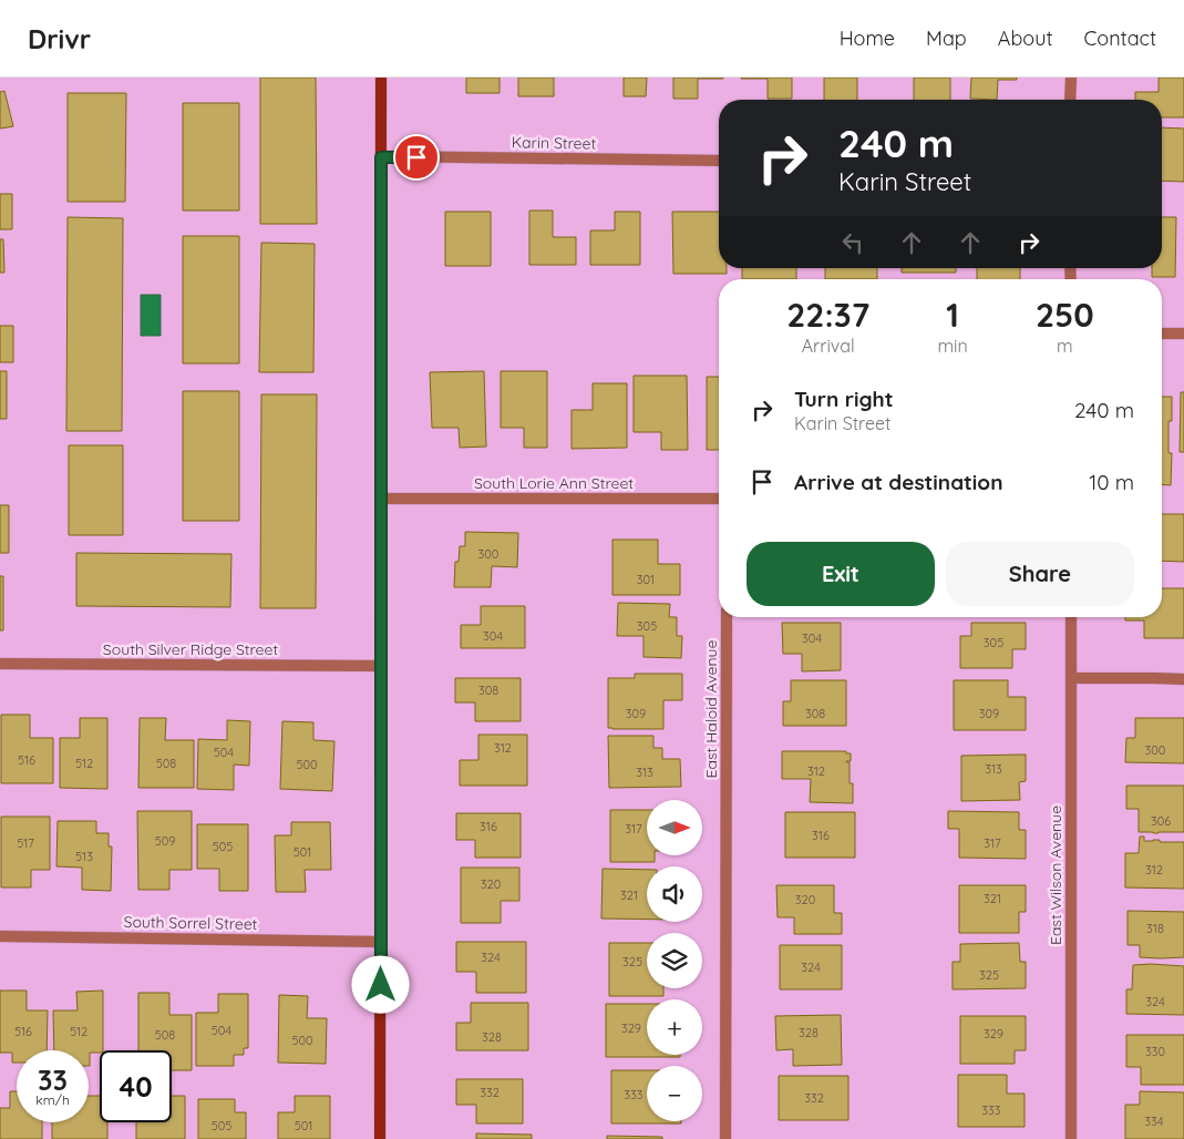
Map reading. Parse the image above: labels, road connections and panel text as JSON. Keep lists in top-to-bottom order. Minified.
{"streets":{"street":["Karin Street","South Lorie Ann Street","South Silver Ridge Street","East Haloid Avenue","East Wilson Avenue","South Sorrel Street"]},"house_numbers":["300","301","305","304","304","305","308","309","308","309","312","300","504","516","512","508","500","313","312","313","306","316","317","316","509","517","317","505","501","513","312","320","321","321","320","318","324","325","324","325","324","329","504","516","512","328","329","508","328","500","330","332","333","332","333","334","505","501"],"north":"right","page":{"header":"Drivr","nav":["Home","Map","About","Contact"],"turn":["240 m","Karin Street"],"eta":["22:37","Arrival","1","min","250","m"],"list":[{"name":"Turn right","note":"Karin Street","value":"240 m"},{"name":"Arrive at destination","value":"10 m"}],"buttons":["Exit","Share"],"map_buttons":["+","−"],"speed":"33 km/h","limit":"40"}}
